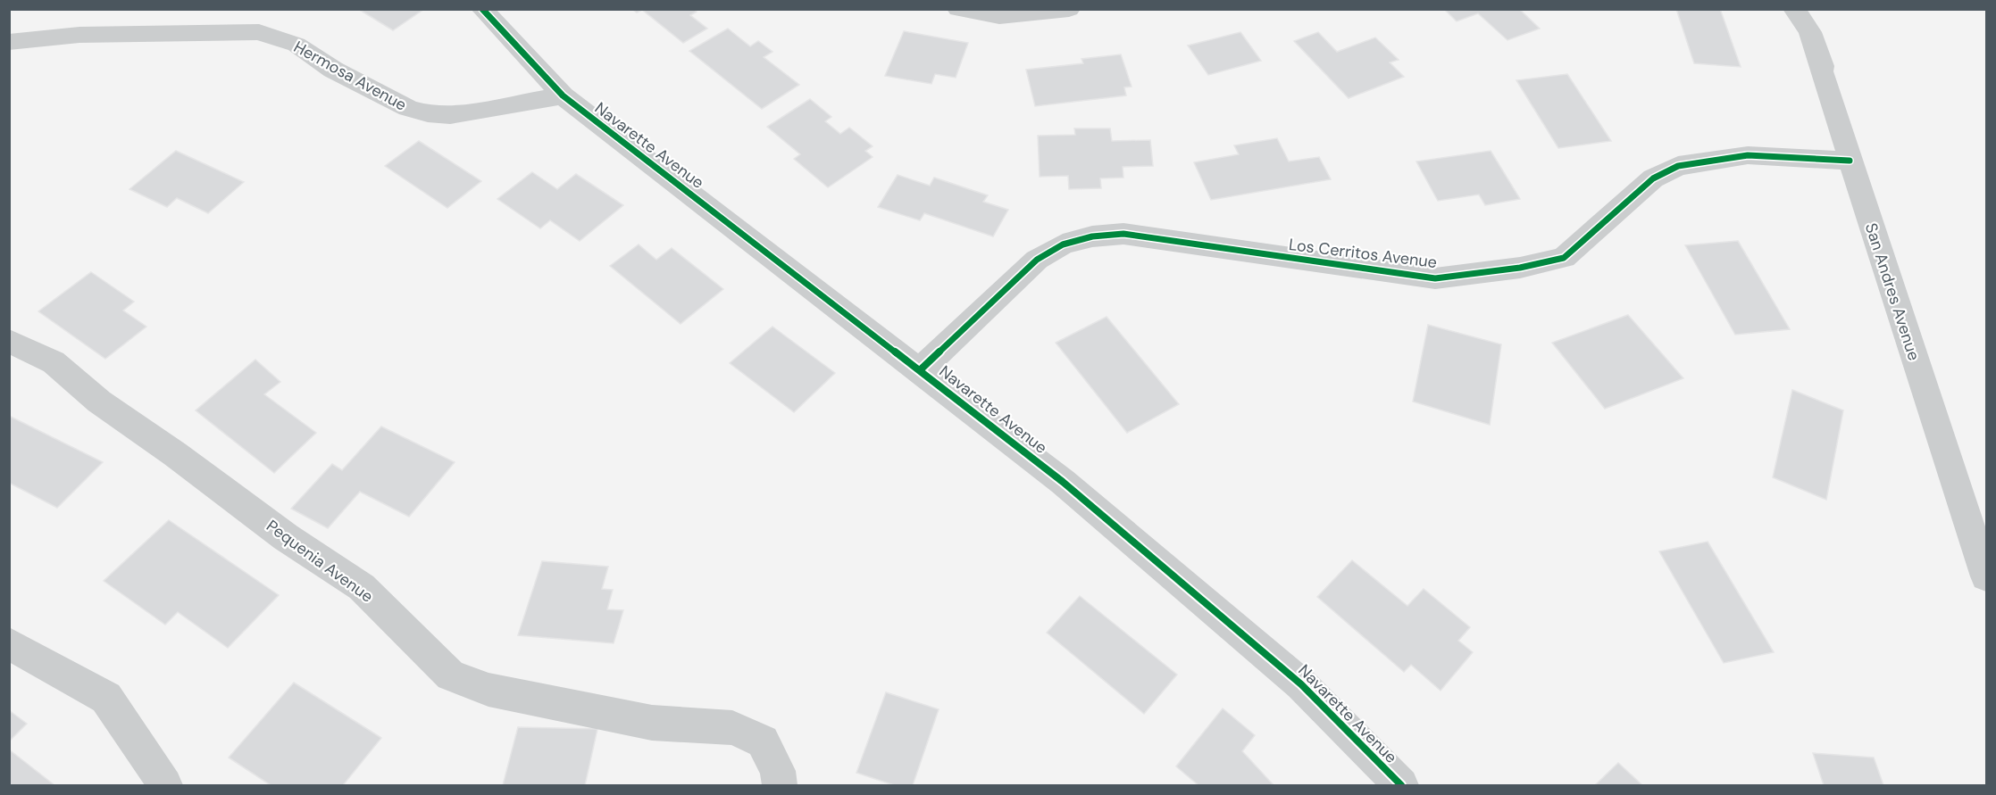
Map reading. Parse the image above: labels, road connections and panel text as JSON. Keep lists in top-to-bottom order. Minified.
{"streets":{"street":["Hermosa Avenue","Navarette Avenue","Los Cerritos Avenue","San Andres Avenue","Pequenia Avenue"]},"crossings":[["Hermosa Avenue","Navarette Avenue"],["Navarette Avenue","Los Cerritos Avenue"],["Los Cerritos Avenue","San Andres Avenue"]]}
